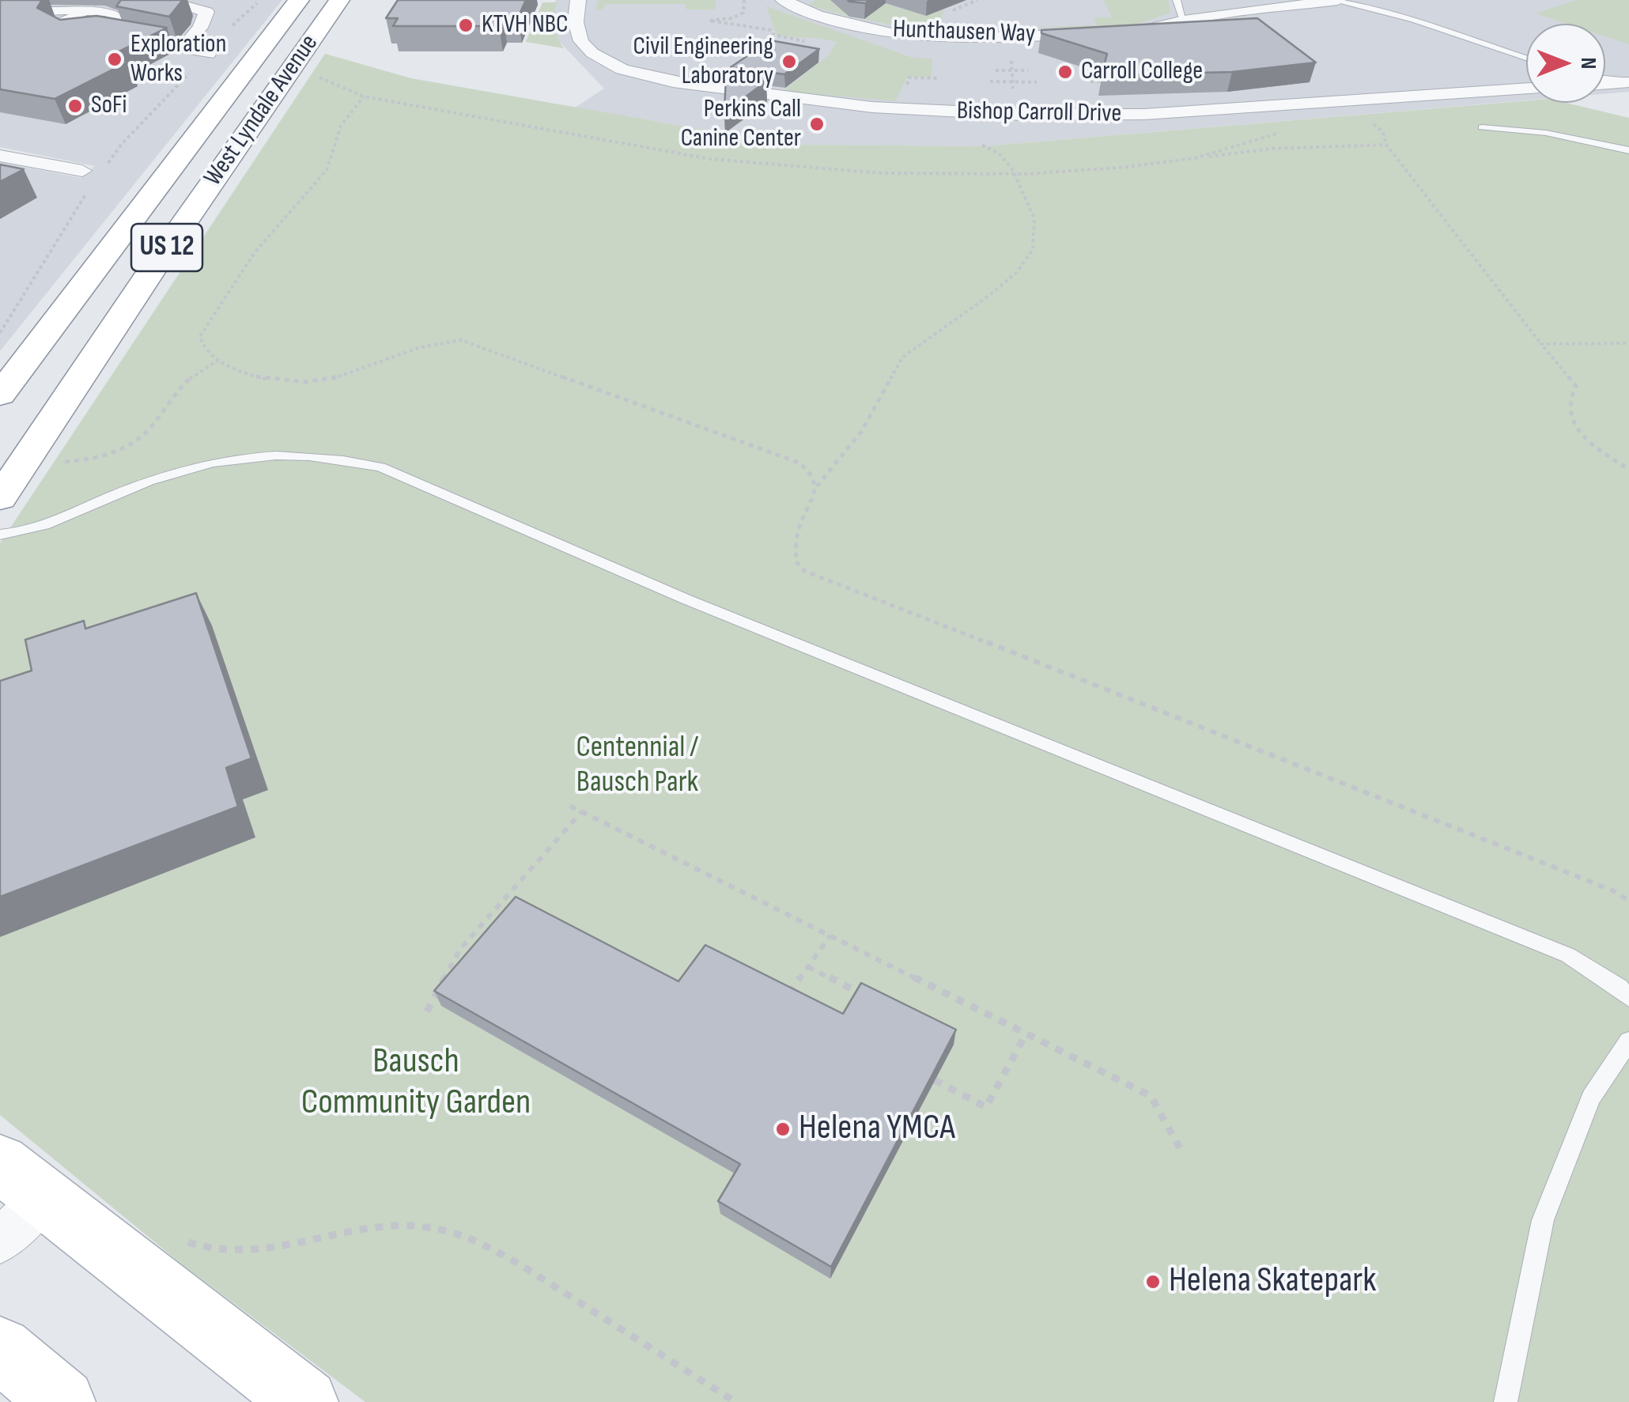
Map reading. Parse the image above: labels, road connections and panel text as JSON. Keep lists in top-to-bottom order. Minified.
{"streets":{"main road":["West Lyndale Avenue","US 12"],"street":["Hunthausen Way","Bishop Carroll Drive"]},"parks":["Centennial / Bausch Park","Bausch Community Garden"],"places":["KTVH NBC","Exploration Works","Civil Engineering Laboratory","Carroll College","SoFi","Perkins Call Canine Center","Helena YMCA","Helena Skatepark"],"north":"right"}
